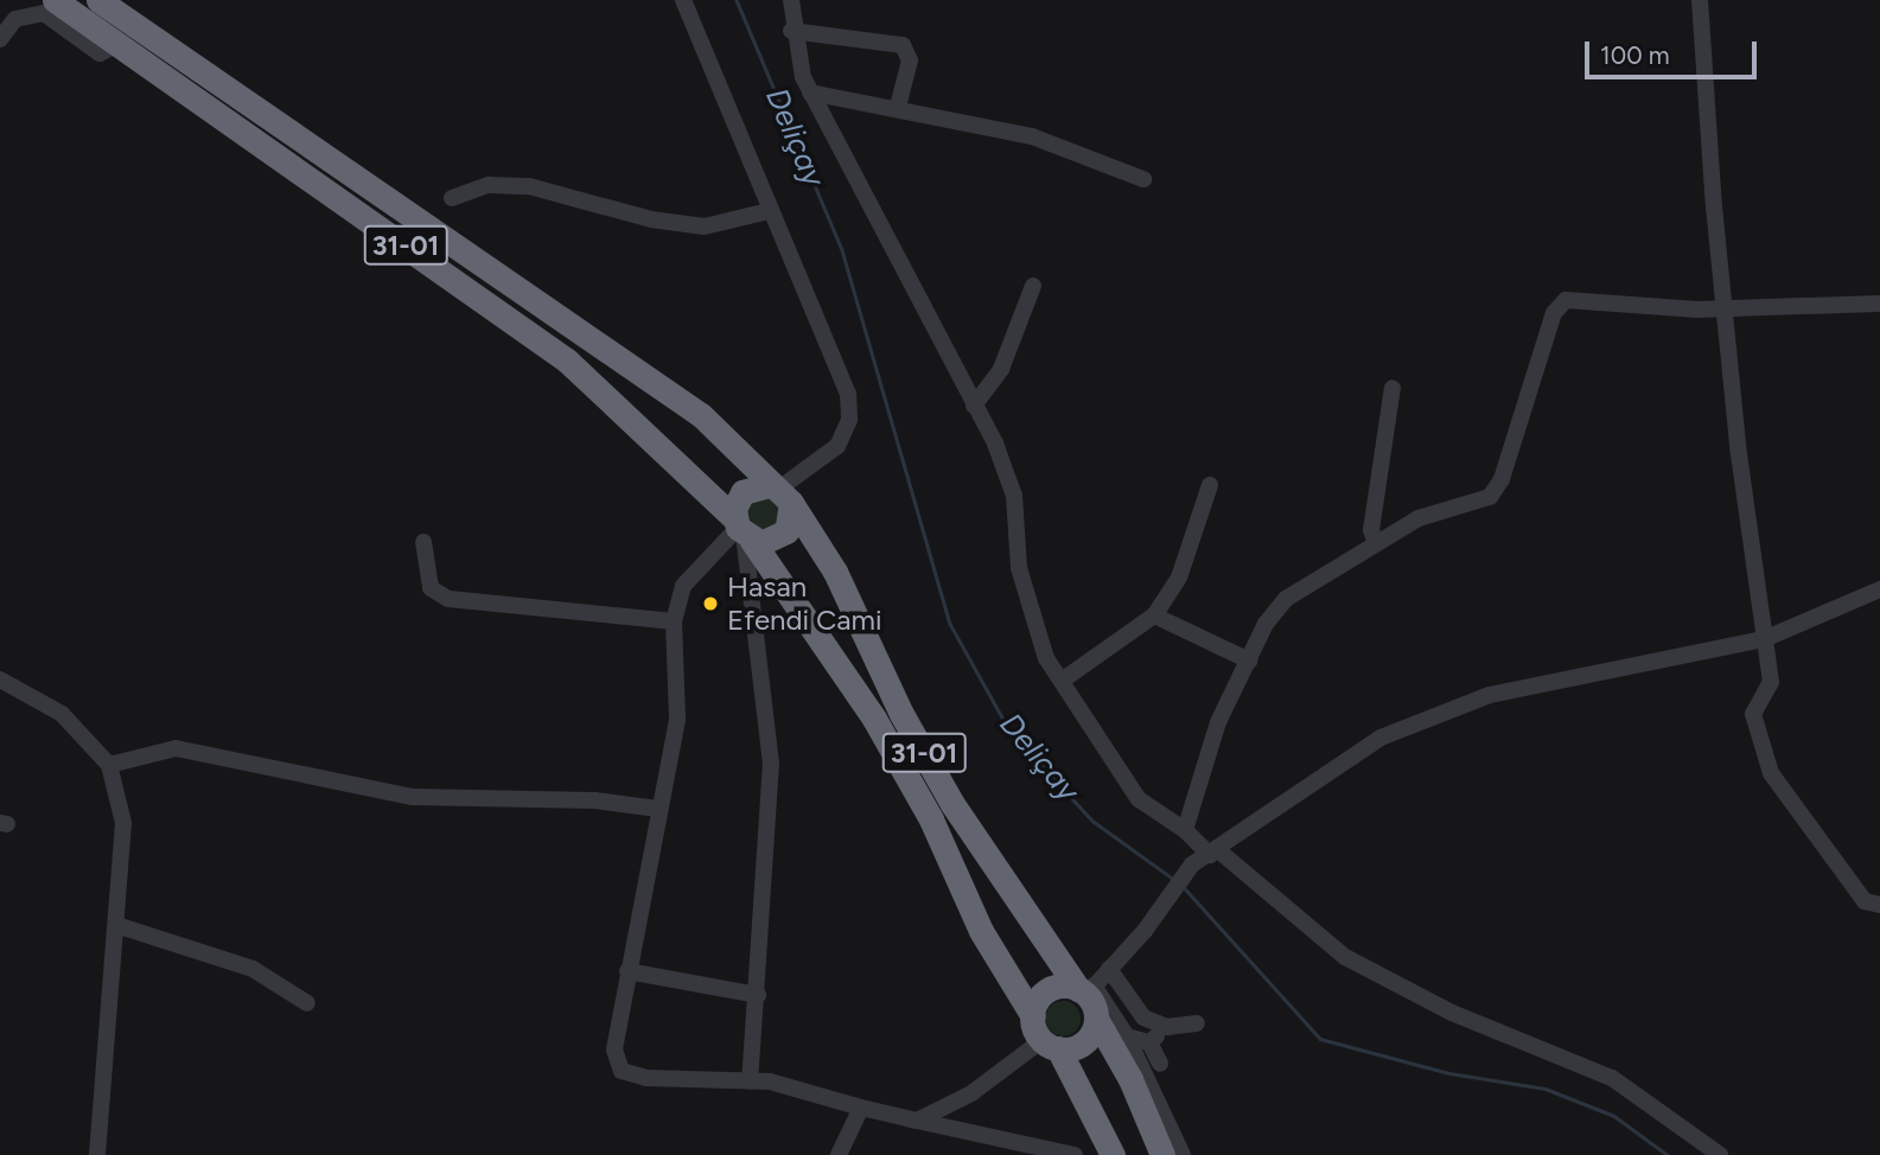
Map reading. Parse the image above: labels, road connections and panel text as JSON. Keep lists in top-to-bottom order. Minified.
{"streets":{"highway":["31-01"]},"water":["Deliçay"],"places":["Hasan Efendi Cami"],"scale_bar":"100 m"}
